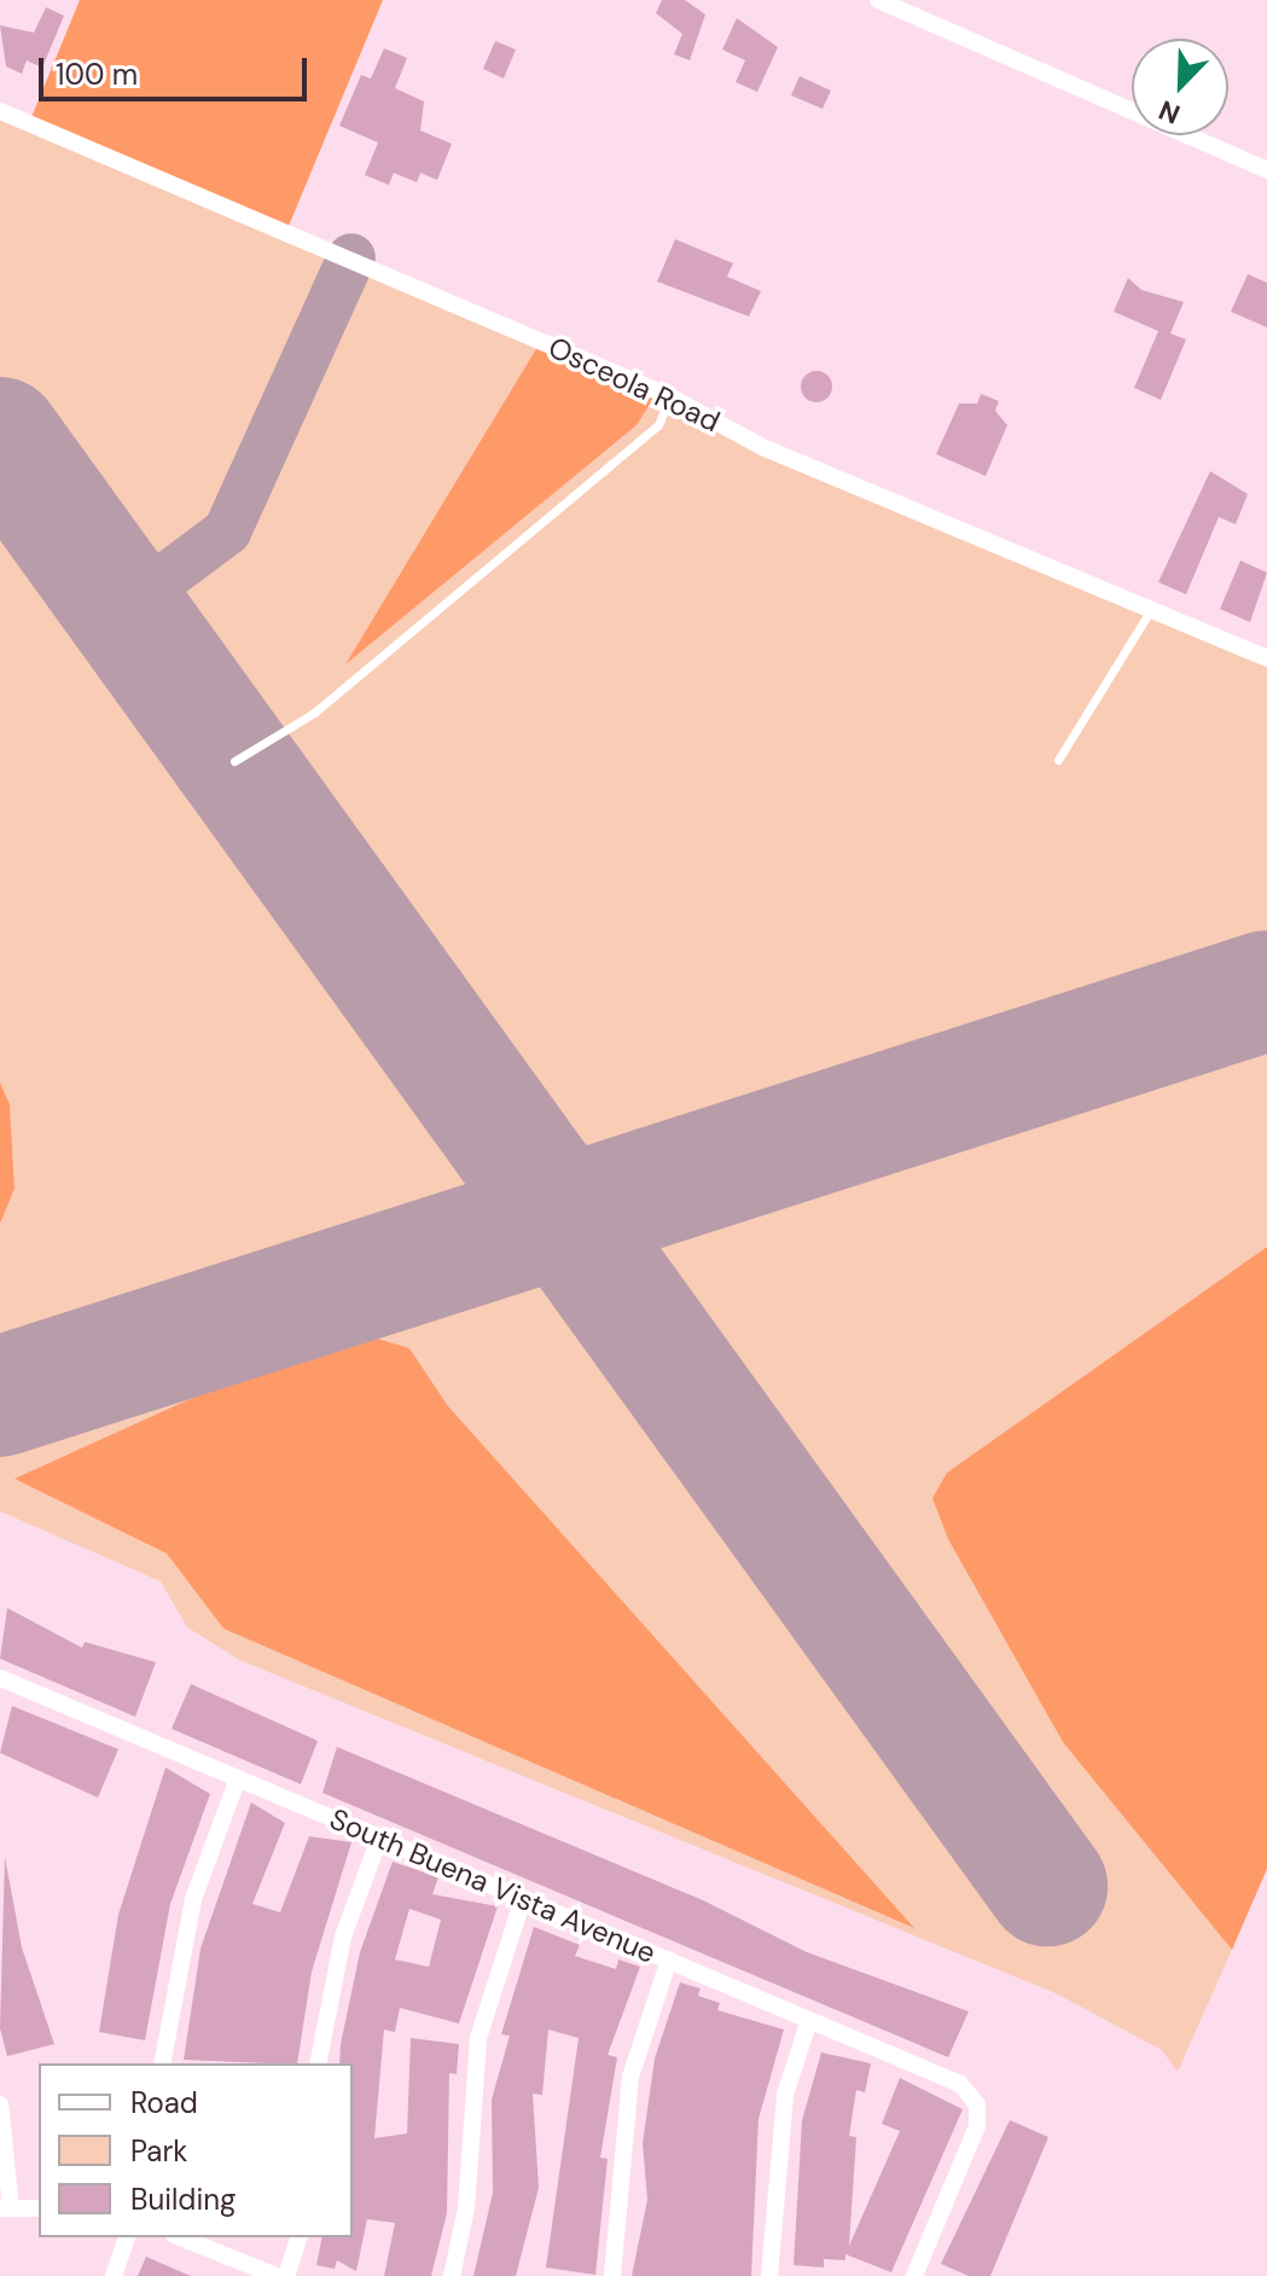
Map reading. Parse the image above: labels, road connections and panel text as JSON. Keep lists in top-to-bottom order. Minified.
{"streets":{"street":["Osceola Road","South Buena Vista Avenue"]},"legend":["Road","Park","Building"],"scale_bar":"100 m","north":"bottom left"}
